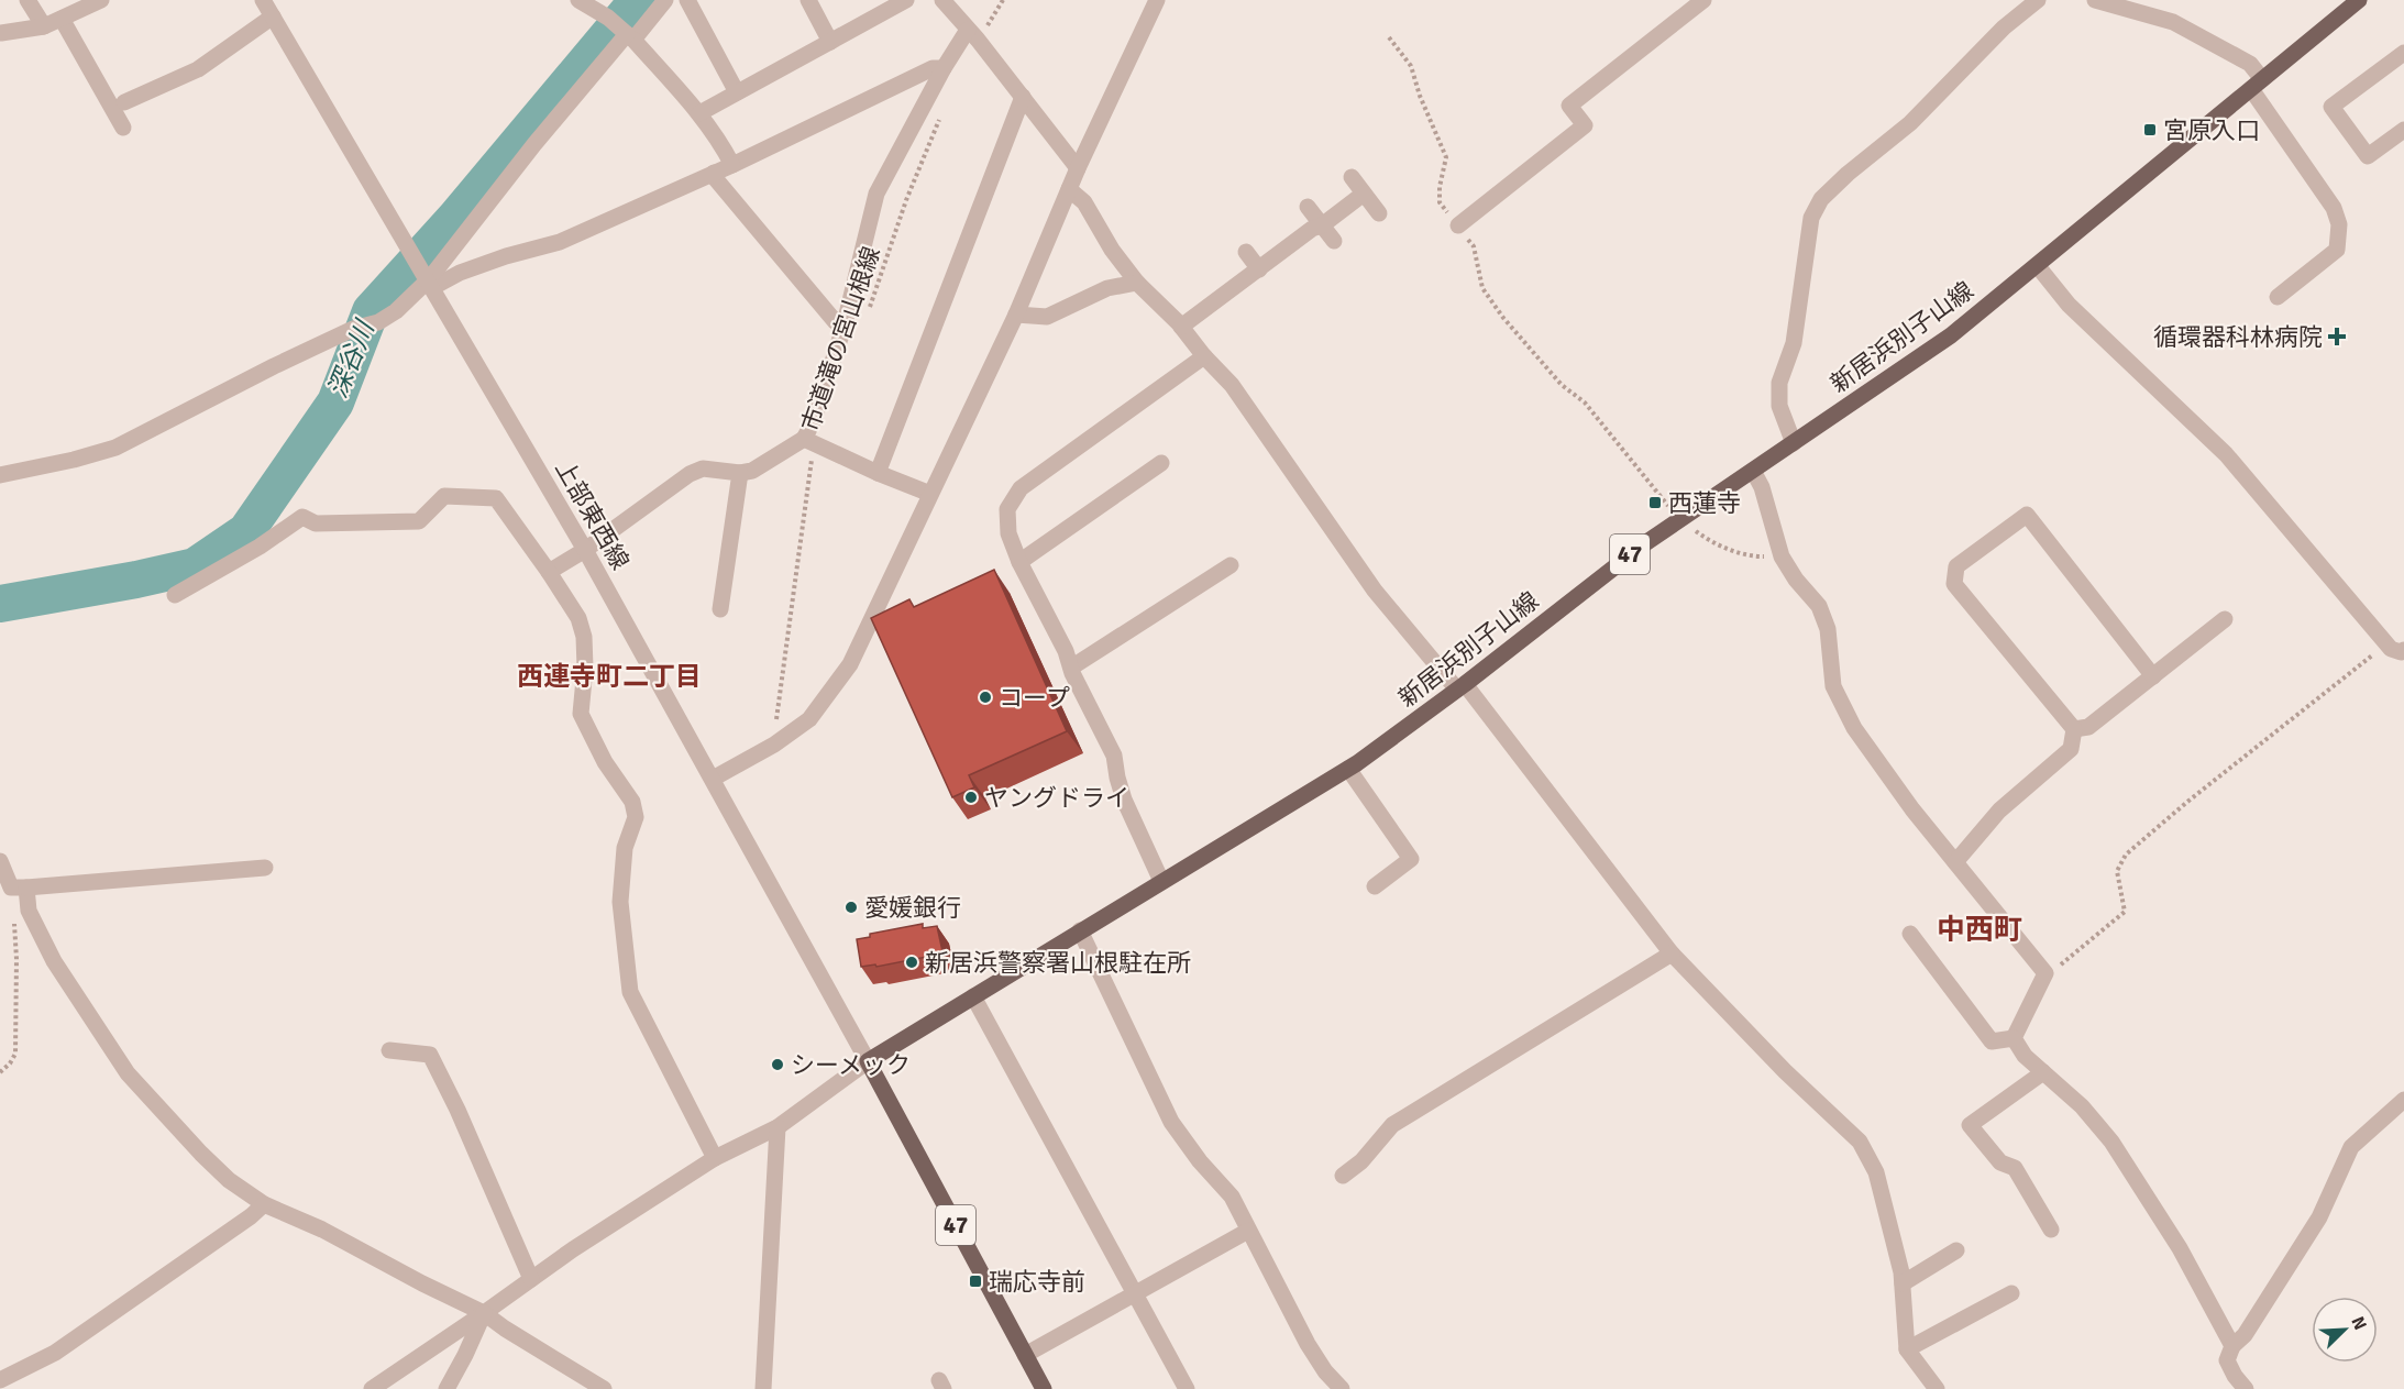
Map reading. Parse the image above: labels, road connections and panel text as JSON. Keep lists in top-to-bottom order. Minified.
{"streets":{"main road":["新居浜別子山線","47"],"street":["上部東西線"],"path":["市道滝の宮山根線"]},"crossings":[["新居浜別子山線","上部東西線"],["新居浜別子山線","47"],["上部東西線","47"]],"districts":["西連寺町二丁目","中西町"],"water":["深谷川"],"places":{"transit":["宮原入口","西蓮寺","瑞応寺前"],"health":["循環器科林病院"],"other":["コープ","ヤングドライ","愛媛銀行","新居浜警察署山根駐在所","シーメック"]},"north":"top right"}
